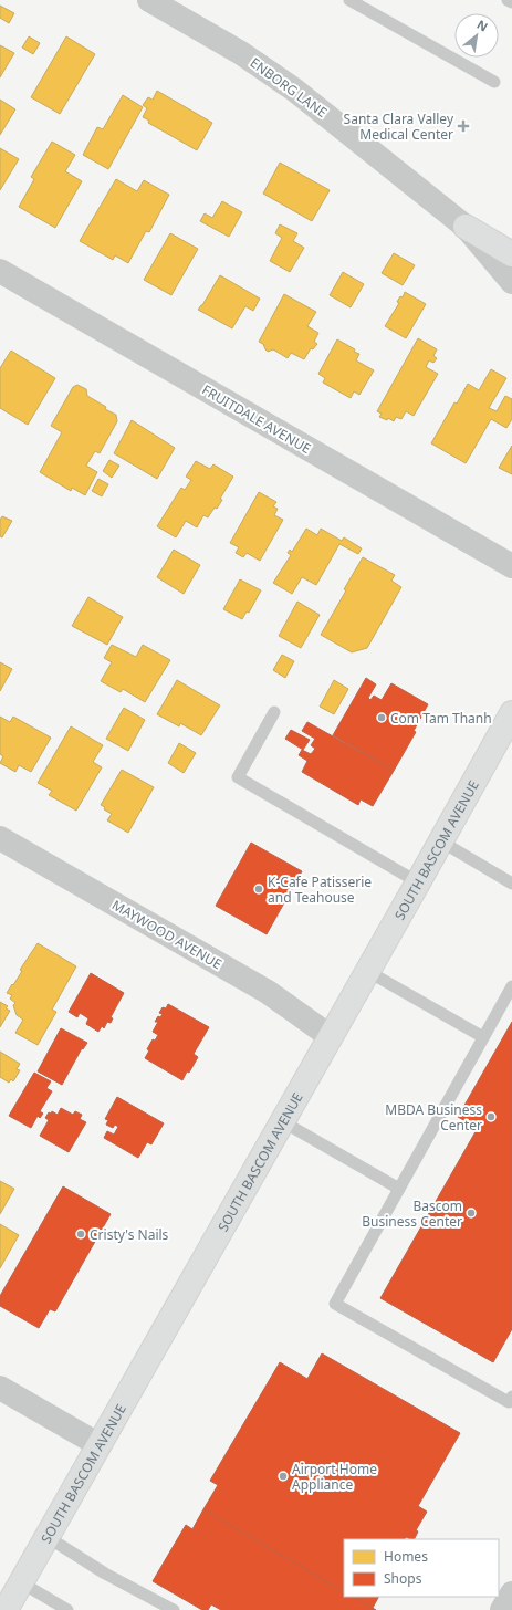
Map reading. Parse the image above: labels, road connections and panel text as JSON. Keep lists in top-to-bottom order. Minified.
{"streets":{"main road":["SOUTH BASCOM AVENUE"],"street":["ENBORG LANE","FRUITDALE AVENUE","MAYWOOD AVENUE"]},"crossings":[["SOUTH BASCOM AVENUE","MAYWOOD AVENUE"]],"places":{"health":["Santa Clara Valley Medical Center"],"other":["Com Tam Thanh","K-Cafe Patisserie and Teahouse","MBDA Business Center","Bascom Business Center","Cristy's Nails","Airport Home Appliance"]},"legend":["Homes","Shops"],"north":"top right"}
